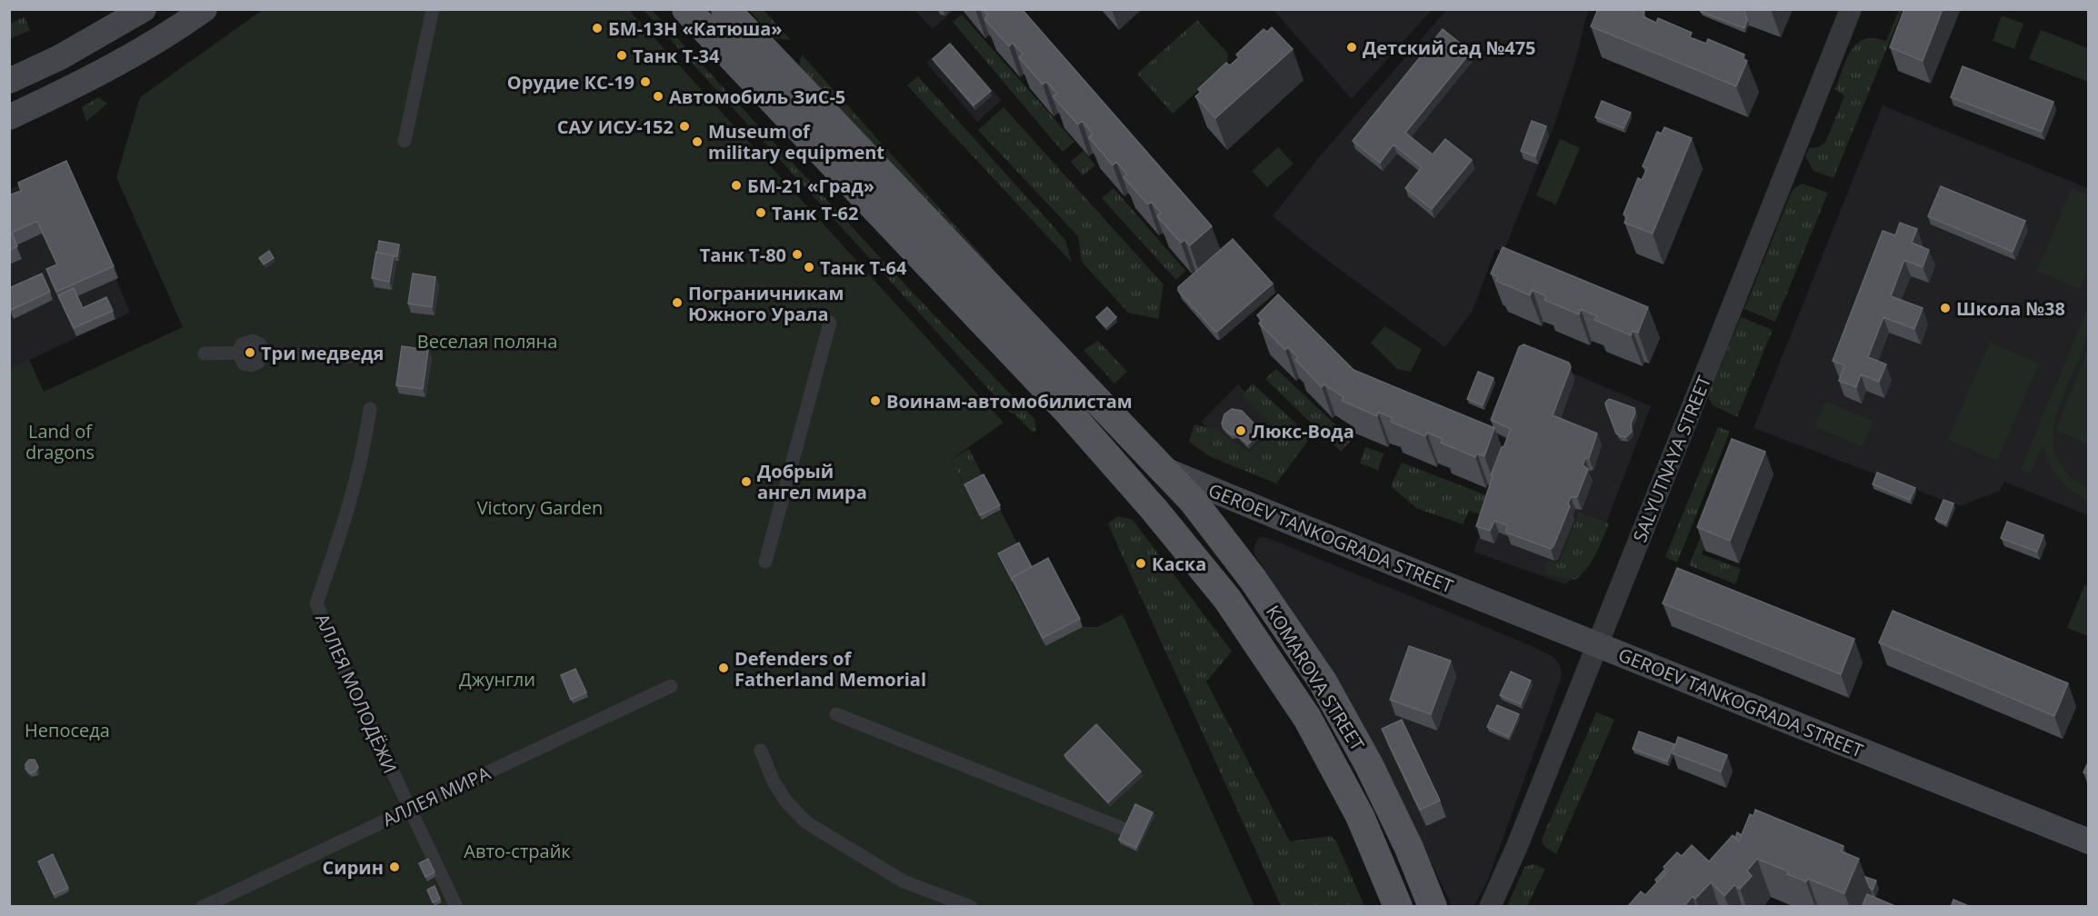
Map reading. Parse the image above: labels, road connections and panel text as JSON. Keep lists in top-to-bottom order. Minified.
{"streets":{"main road":["GEROEV TANKOGRADA STREET","KOMAROVA STREET"],"street":["SALYUTNAYA STREET","АЛЛЕЯ МОЛОДЁЖИ","АЛЛЕЯ МИРА"]},"crossings":[["SALYUTNAYA STREET","GEROEV TANKOGRADA STREET"],["GEROEV TANKOGRADA STREET","KOMAROVA STREET"],["АЛЛЕЯ МОЛОДЁЖИ","АЛЛЕЯ МИРА"]],"parks":["Веселая поляна","Land of dragons","Victory Garden","Джунгли","Непоседа","Авто-страйк"],"places":["БМ-13Н «Катюша»","Детский сад №475","Танк Т-34","Орудие КС-19","Автомобиль ЗиС-5","САУ ИСУ-152","Museum of military equipment","БМ-21 «Град»","Танк Т-62","Танк Т-80","Танк Т-64","Пограничникам Южного Урала","Школа №38","Три медведя","Воинам-автомобилистам","Люкс-Вода","Добрый ангел мира","Каска","Defenders of Fatherland Memorial","Сирин"]}
